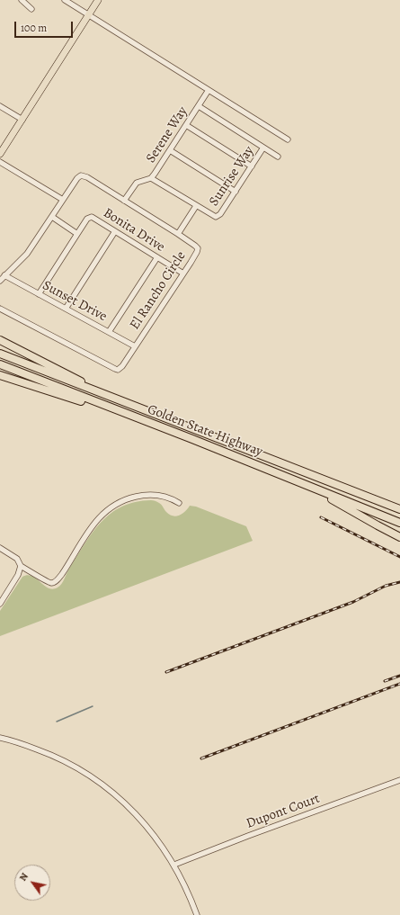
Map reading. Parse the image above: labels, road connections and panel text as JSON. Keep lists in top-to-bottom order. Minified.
{"streets":{"highway":["Golden State Highway"],"street":["Serene Way","Sunrise Way","Bonita Drive","El Rancho Circle","Sunset Drive","Dupont Court"]},"crossings":[["Serene Way","El Rancho Circle"],["Sunrise Way","El Rancho Circle"],["Bonita Drive","El Rancho Circle"],["El Rancho Circle","Sunset Drive"]],"scale_bar":"100 m","north":"top left"}
